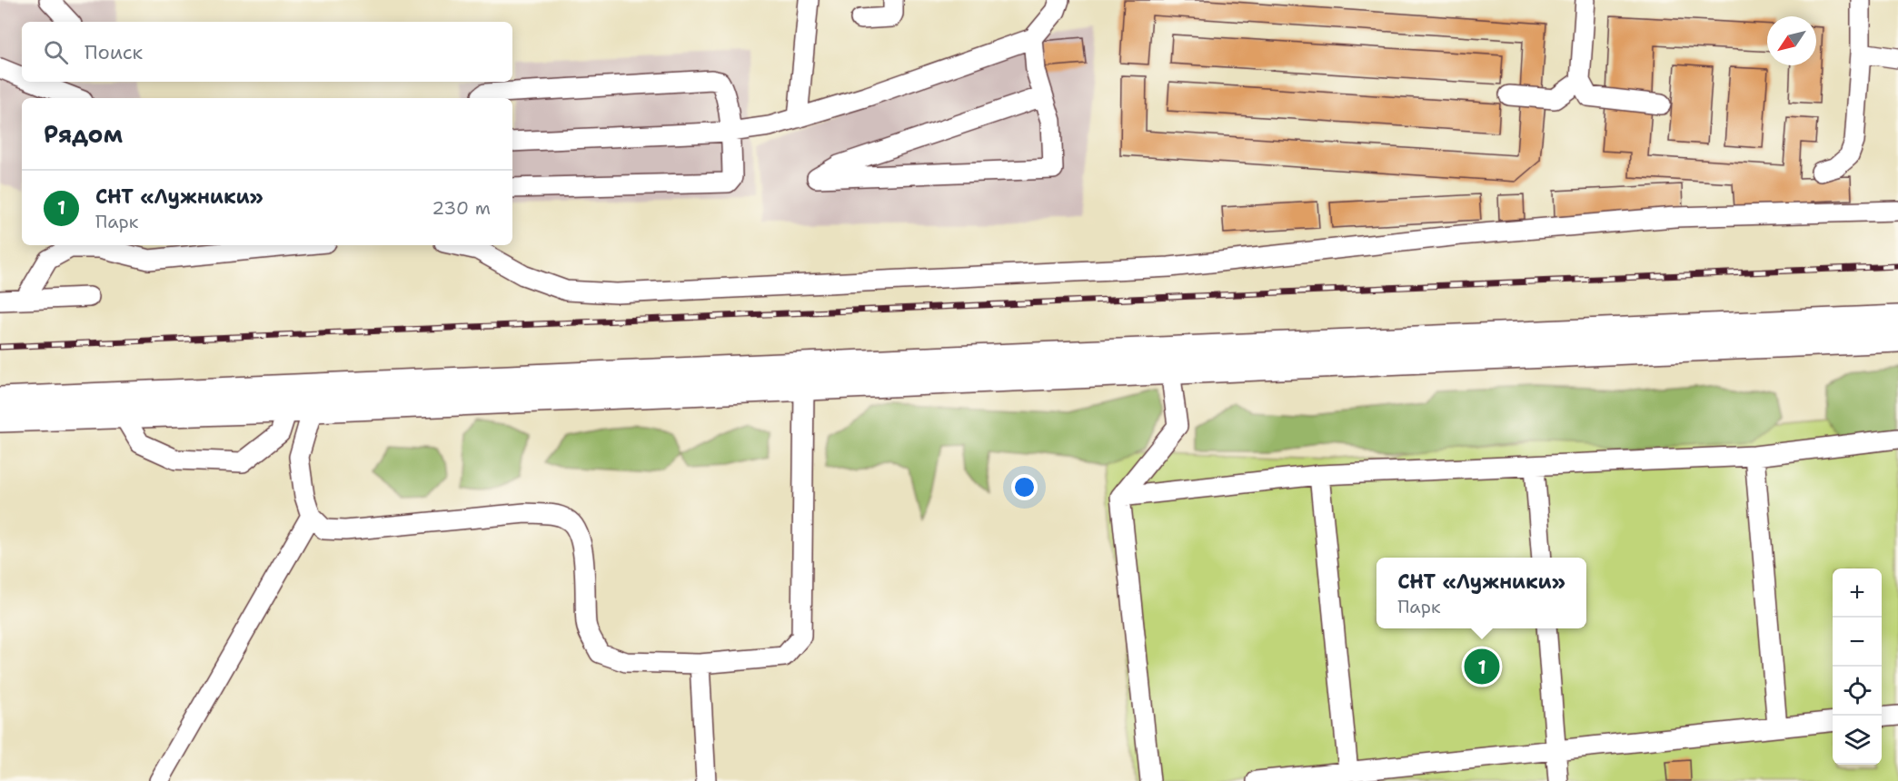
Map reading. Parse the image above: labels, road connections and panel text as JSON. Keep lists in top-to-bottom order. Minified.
{"north":"bottom left","page":{"search":"Поиск","heading":"Рядом","list":[{"mark":"1","name":"СНТ «Лужники»","note":"Парк","value":"230 m"}],"popup":["СНТ «Лужники»","Парк"],"map_buttons":["+","−"],"pins":"1"}}
